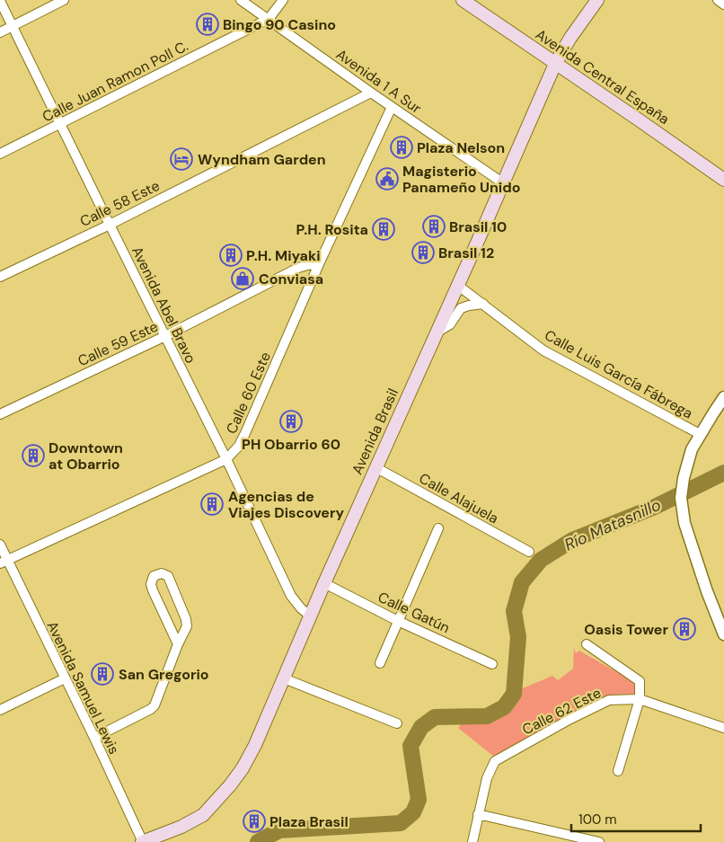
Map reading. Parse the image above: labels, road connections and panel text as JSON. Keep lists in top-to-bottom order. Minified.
{"streets":{"main road":["Avenida Central España","Avenida Brasil"],"street":["Calle Juan Ramon Poll C.","Avenida 1 A Sur","Calle 58 Este","Avenida Abel Bravo","Calle 59 Este","Calle Luis García Fábrega","Calle 60 Este","Calle Alajuela","Calle Gatún","Avenida Samuel Lewis","Calle 62 Este"]},"crossings":[["Avenida Central España","Avenida Brasil"],["Calle Juan Ramon Poll C.","Avenida 1 A Sur"],["Calle Juan Ramon Poll C.","Avenida Abel Bravo"],["Avenida 1 A Sur","Calle 58 Este"],["Avenida 1 A Sur","Calle 60 Este"],["Avenida 1 A Sur","Avenida Brasil"],["Calle 58 Este","Avenida Abel Bravo"],["Avenida Abel Bravo","Calle 59 Este"],["Avenida Abel Bravo","Calle 60 Este"],["Avenida Abel Bravo","Avenida Brasil"],["Calle 59 Este","Calle 60 Este"],["Calle Luis García Fábrega","Avenida Brasil"],["Calle 60 Este","Avenida Samuel Lewis"],["Avenida Brasil","Calle Alajuela"],["Avenida Brasil","Calle Gatún"],["Avenida Brasil","Avenida Samuel Lewis"]],"water":["Río Matasnillo"],"places":{"building":["Bingo 90 Casino","Plaza Nelson","Brasil 10","P.H. Rosita","Brasil 12","P.H. Miyaki","PH Obarrio 60","Downtown at Obarrio","Agencias de Viajes Discovery","Oasis Tower","San Gregorio","Plaza Brasil"],"hotel":["Wyndham Garden"],"public building":["Magisterio Panameño Unido"],"shop":["Conviasa"]},"scale_bar":"100 m"}
